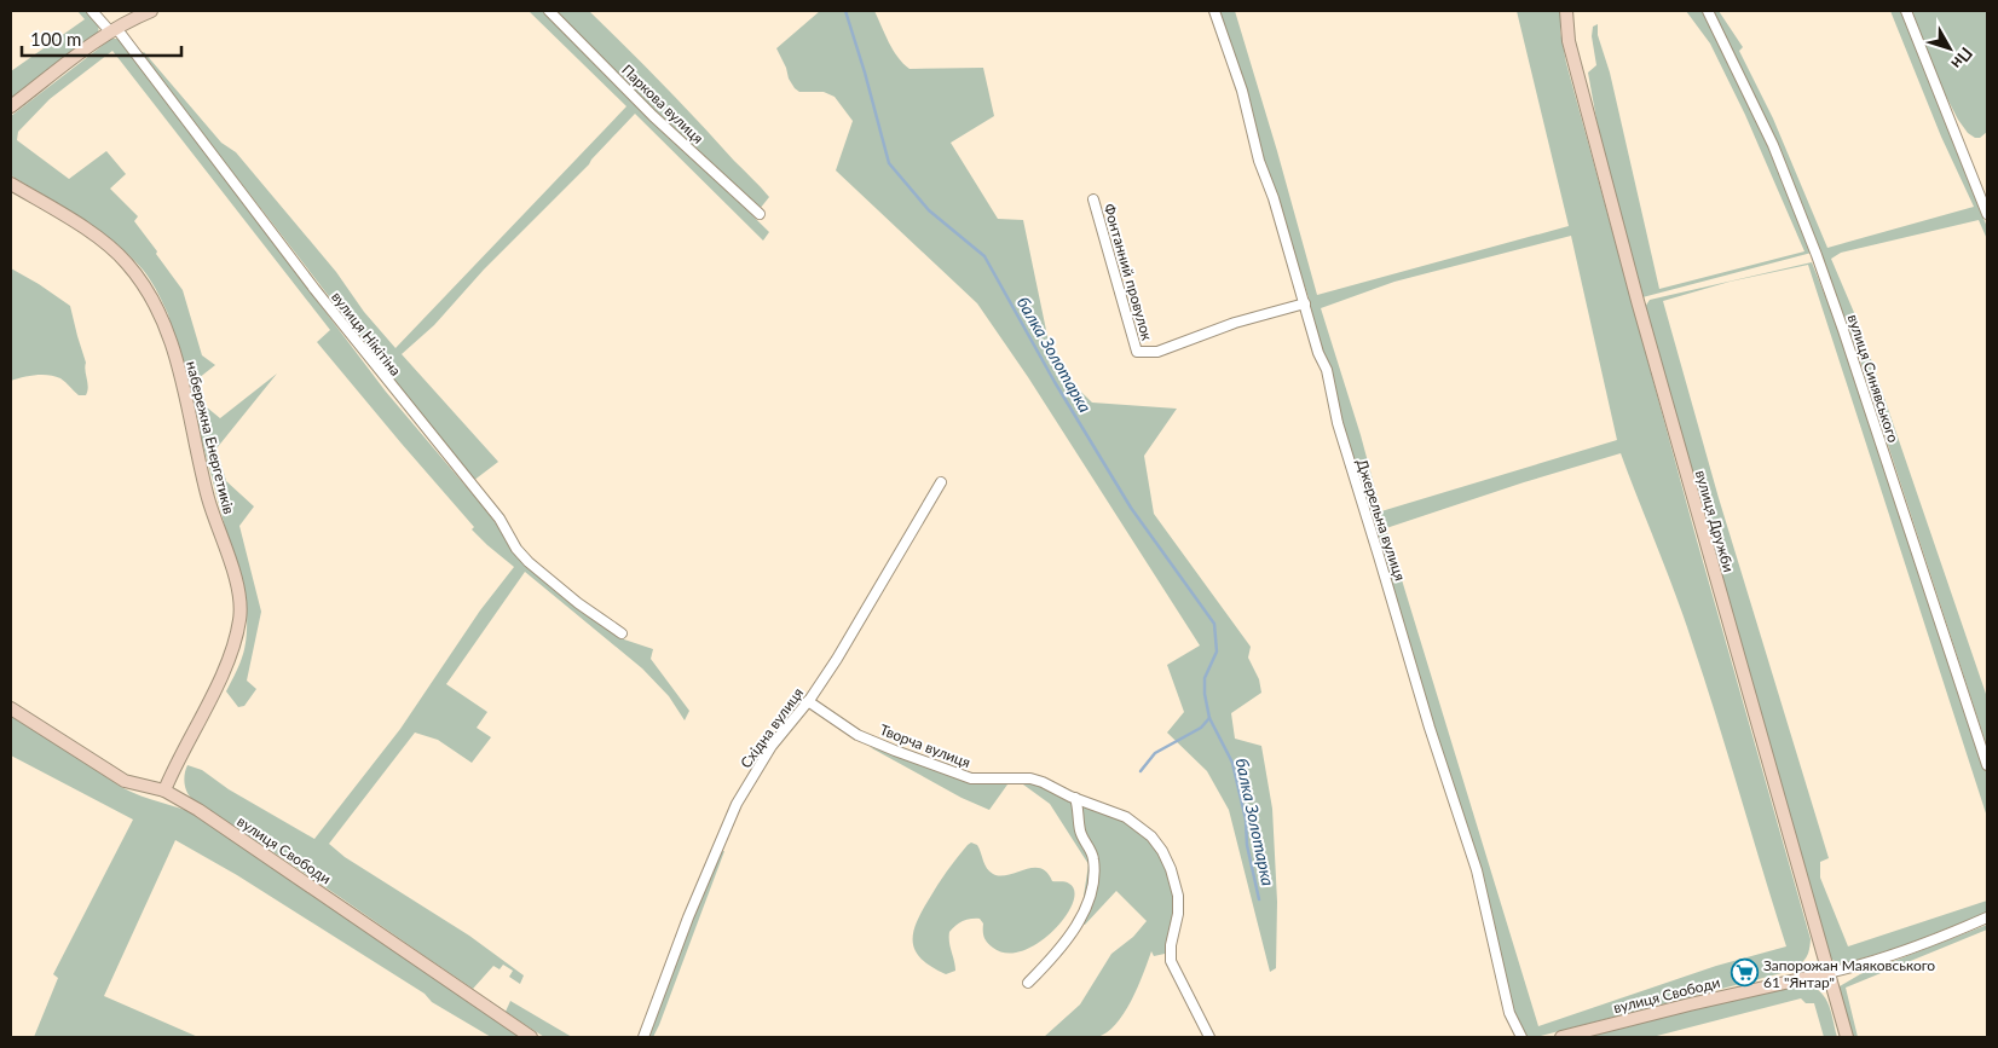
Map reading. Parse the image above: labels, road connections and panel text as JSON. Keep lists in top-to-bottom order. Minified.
{"streets":{"street":["Паркова вулиця","Фонтанний провулок","вулиця Нікітіна","вулиця Синявського","набережна Енергетиків","Джерельна вулиця","вулиця Дружби","Східна вулиця","Творча вулиця","вулиця Свободи"]},"crossings":[["Фонтанний провулок","Джерельна вулиця"],["набережна Енергетиків","вулиця Свободи"],["вулиця Дружби","вулиця Свободи"],["Східна вулиця","Творча вулиця"]],"water":["балка Золотарка"],"places":{"supermarket":["Запорожан Маяковського 61 \"Янтар\""]},"scale_bar":"100 m","north":"bottom right"}
